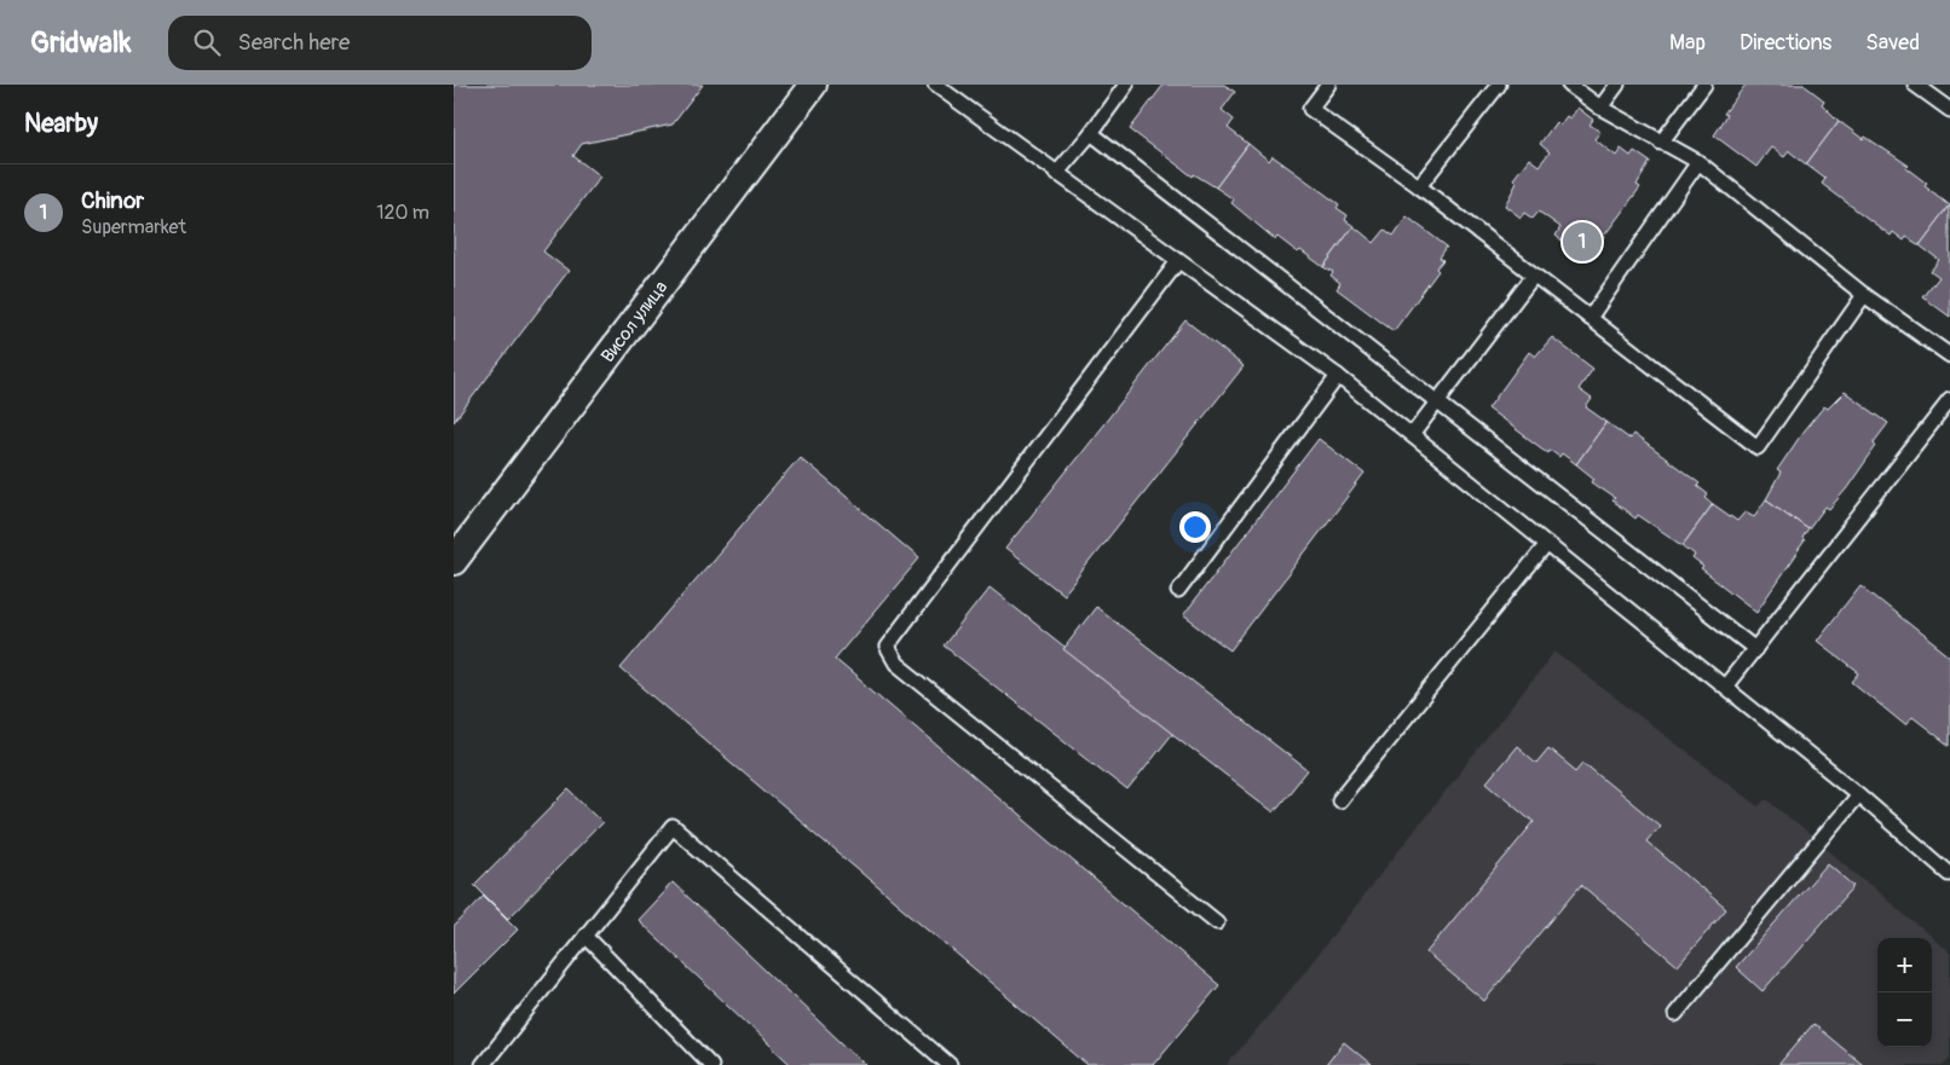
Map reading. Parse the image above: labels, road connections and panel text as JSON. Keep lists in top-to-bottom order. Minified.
{"streets":{"street":["Висол улица"]},"page":{"header":"Gridwalk","search":"Search here","nav":["Map","Directions","Saved"],"heading":"Nearby","list":[{"mark":"1","name":"Chinor","note":"Supermarket","value":"120 m"}],"pins":"1","map_buttons":["+","−"]}}
